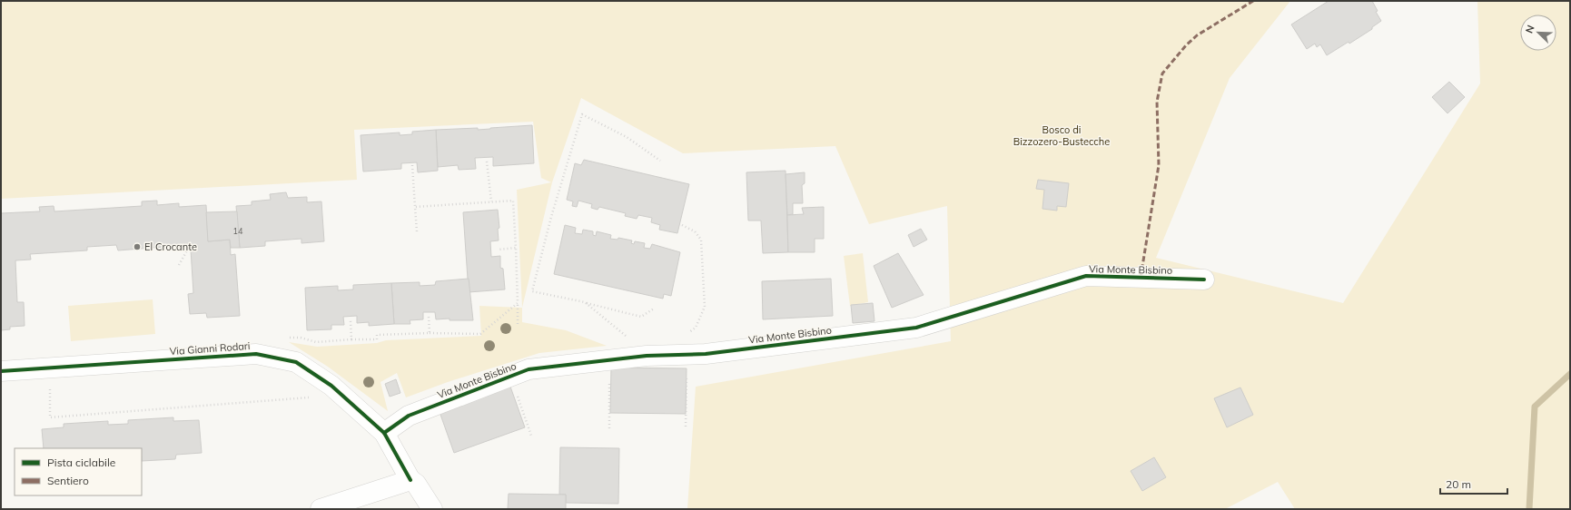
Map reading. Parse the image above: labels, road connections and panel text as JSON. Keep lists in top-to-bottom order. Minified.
{"streets":{"street":["Via Monte Bisbino","Via Gianni Rodari"]},"crossings":[["Via Monte Bisbino","Via Gianni Rodari"]],"parks":["Bosco di Bizzozero-Bustecche"],"places":["El Crocante"],"house_numbers":["14"],"legend":["Pista ciclabile","Sentiero"],"scale_bar":"20 m","north":"top left"}
